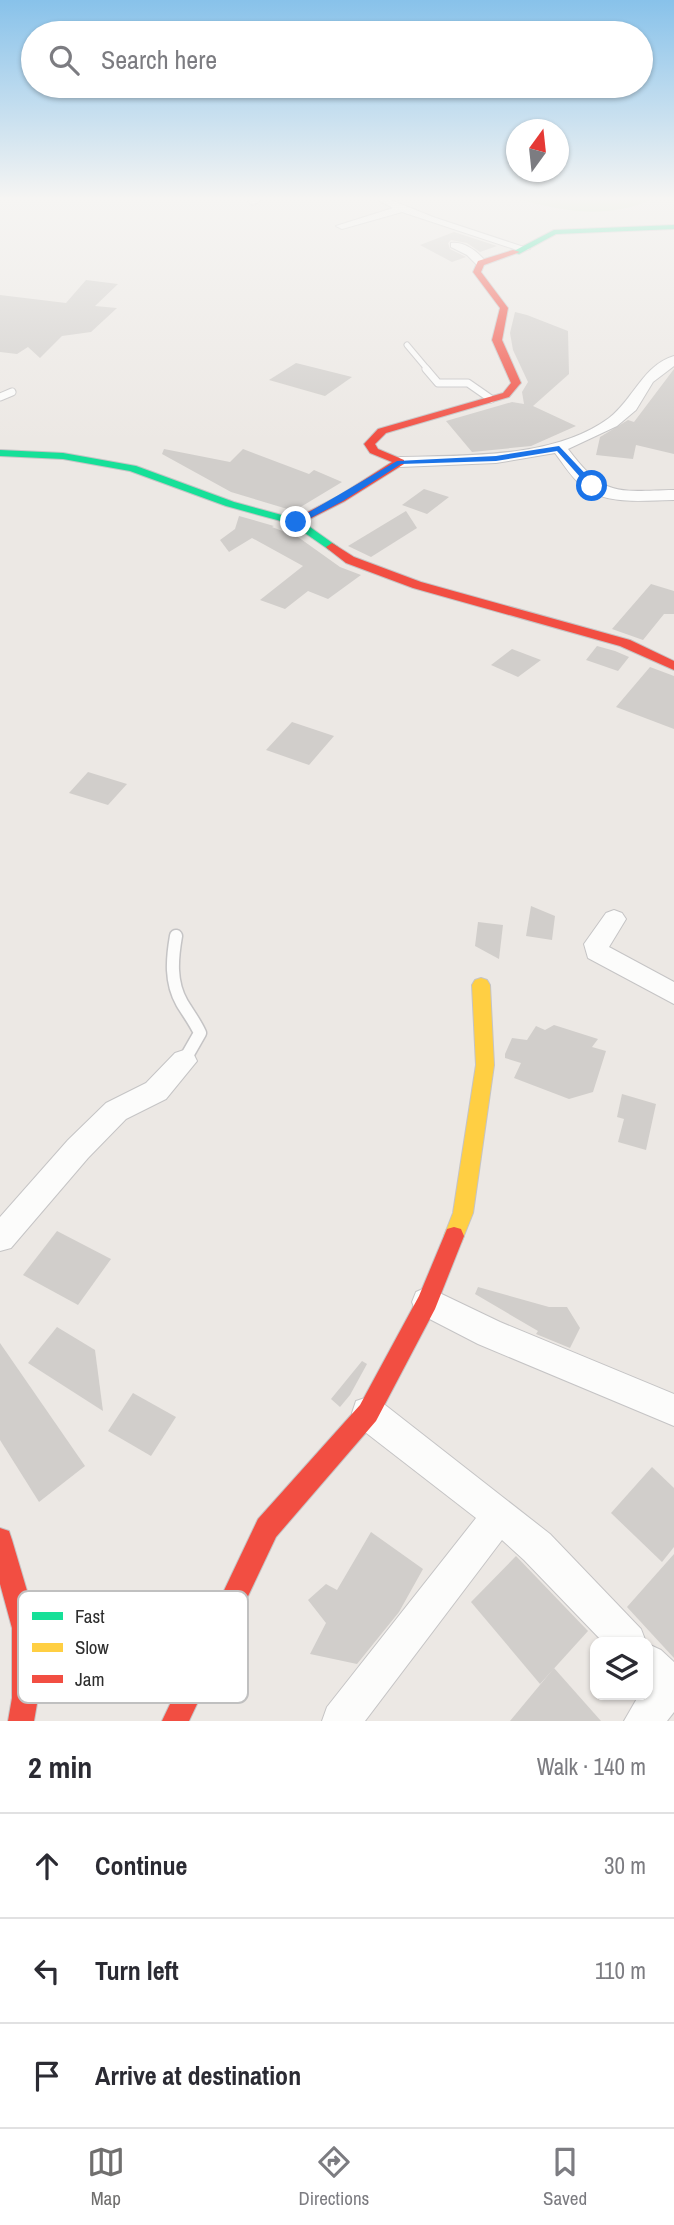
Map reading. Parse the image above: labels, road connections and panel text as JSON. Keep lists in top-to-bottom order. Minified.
{"legend":["Fast","Slow","Jam"],"north":"top","page":{"search":"Search here","heading":["2 min","Walk · 140 m"],"list":[["Continue","30 m"],["Turn left","110 m"],"Arrive at destination"],"nav":["Map","Directions","Saved"]}}
